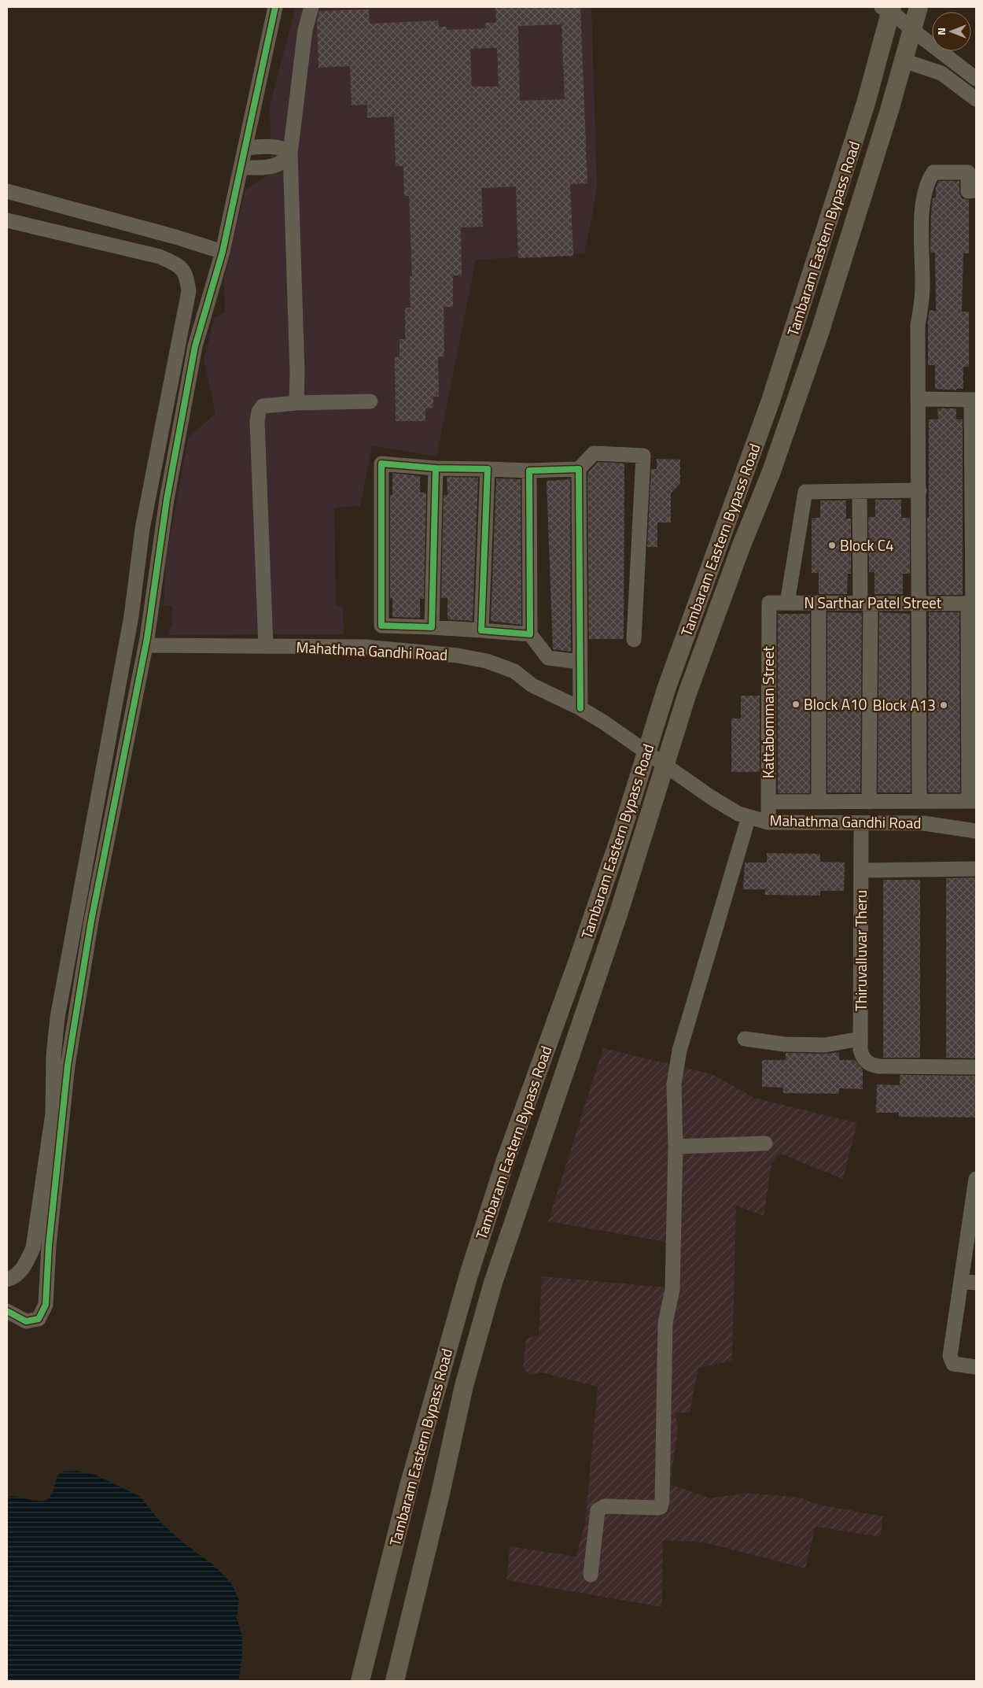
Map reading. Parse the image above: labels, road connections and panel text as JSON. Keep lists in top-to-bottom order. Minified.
{"streets":{"main road":["Tambaram Eastern Bypass Road"],"street":["N Sarthar Patel Street","Mahathma Gandhi Road","Kattabomman Street","Thiruvalluvar Theru"]},"crossings":[["Tambaram Eastern Bypass Road","Mahathma Gandhi Road"],["N Sarthar Patel Street","Kattabomman Street"],["Mahathma Gandhi Road","Kattabomman Street"],["Mahathma Gandhi Road","Thiruvalluvar Theru"]],"places":["Block C4","Block A10","Block A13"],"north":"left"}
